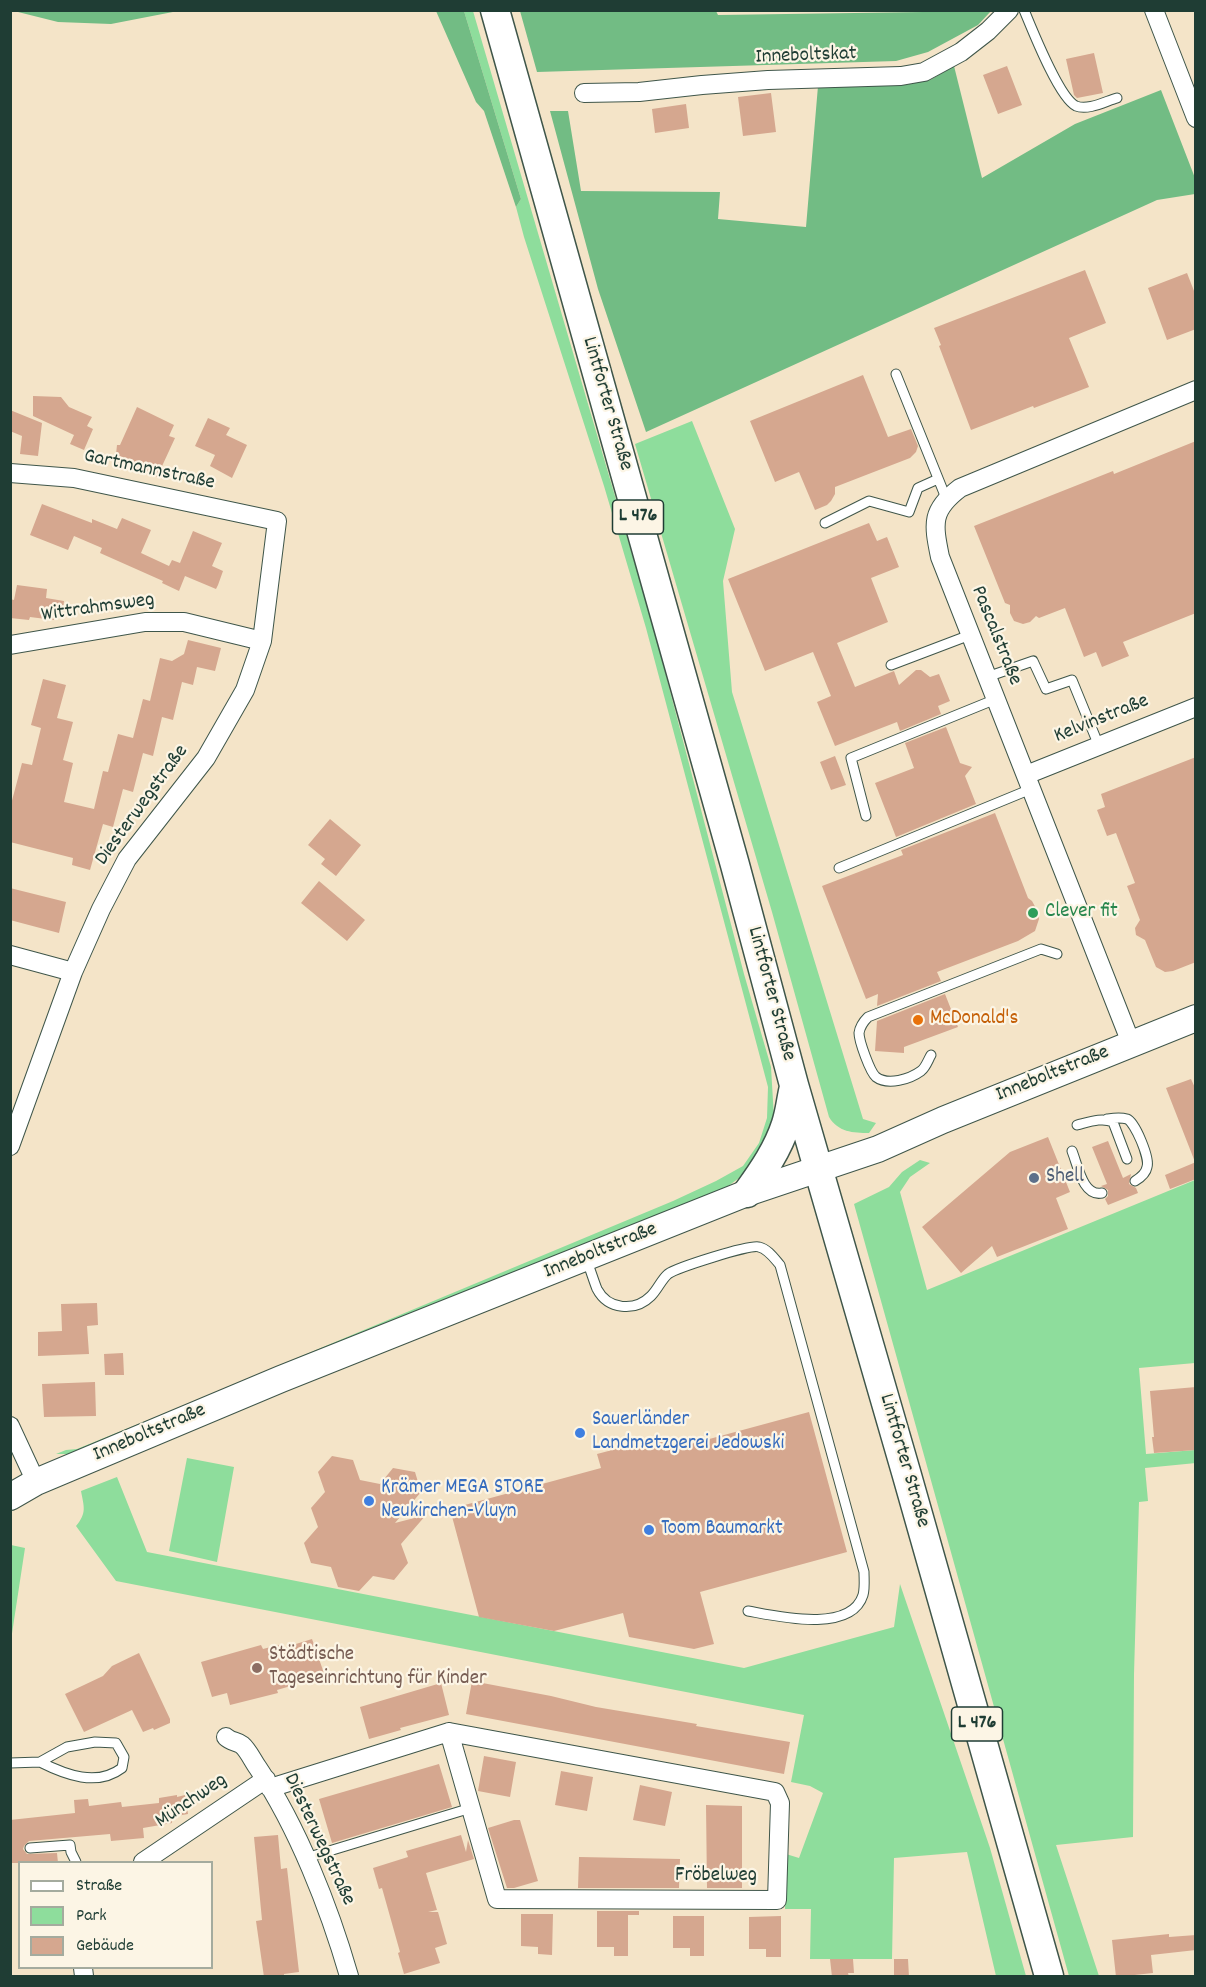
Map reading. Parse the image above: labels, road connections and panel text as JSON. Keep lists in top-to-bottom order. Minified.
{"streets":{"main road":["Lintforter Straße","L 476"],"street":["Inneboltskat","Gartmannstraße","Wittrahmsweg","Pascalstraße","Kelvinstraße","Diesterwegstraße","Inneboltstraße","Münchweg","Fröbelweg"]},"crossings":[["Lintforter Straße","Inneboltstraße"],["Gartmannstraße","Diesterwegstraße"],["Wittrahmsweg","Diesterwegstraße"],["Pascalstraße","Kelvinstraße"],["Pascalstraße","Inneboltstraße"],["Diesterwegstraße","Münchweg"],["Diesterwegstraße","Fröbelweg"],["Münchweg","Fröbelweg"]],"places":["Clever fit","McDonald's","Shell","Sauerländer Landmetzgerei Jedowski","Krämer MEGA STORE Neukirchen-Vluyn","Toom Baumarkt","Städtische Tageseinrichtung für Kinder"],"legend":["Straße","Park","Gebäude"]}
